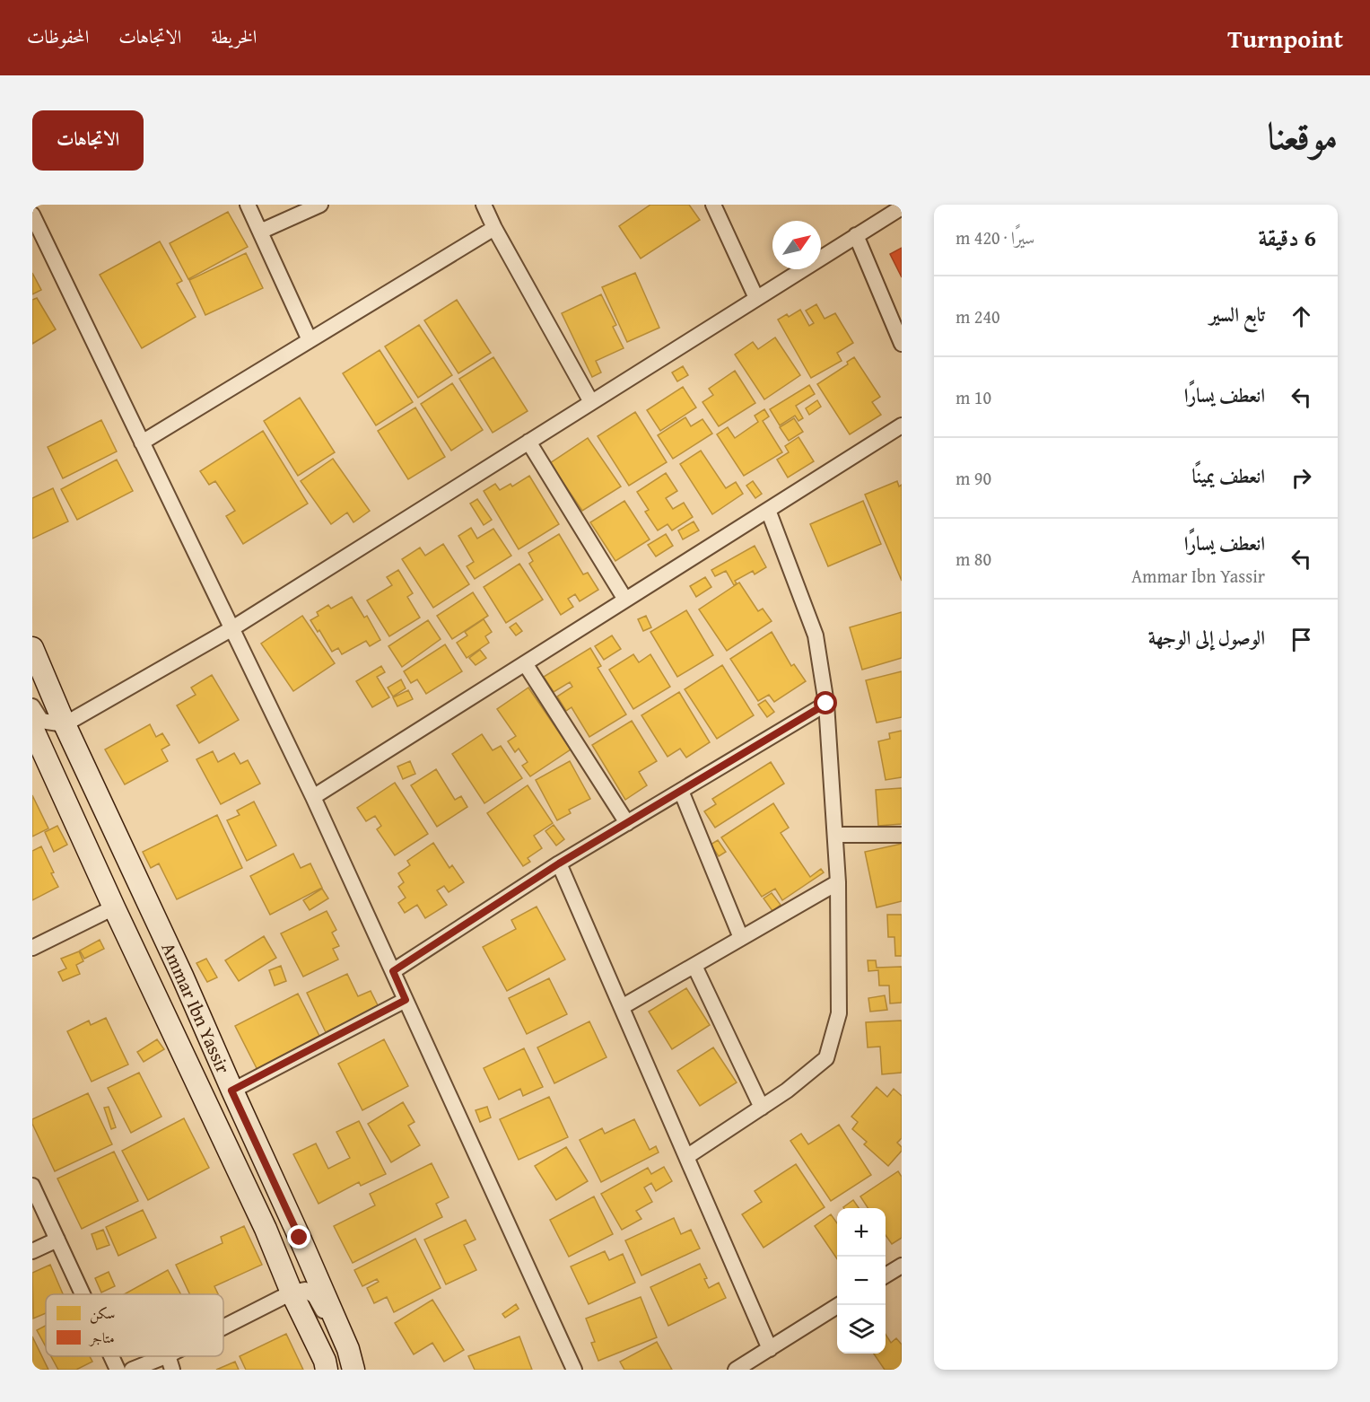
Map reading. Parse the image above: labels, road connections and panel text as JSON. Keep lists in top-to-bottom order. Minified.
{"streets":{"street":["Ammar Ibn Yassir"]},"legend":["سكن","متاجر"],"north":"top right","page":{"header":"Turnpoint","nav":["الخريطة","الاتجاهات","المحفوظات"],"title":"موقعنا","buttons":"الاتجاهات","heading":["6 دقيقة","سيرًا · 420 m"],"list":[["تابع السير","240 m"],["انعطف يسارًا","10 m"],["انعطف يمينًا","90 m"],["انعطف يسارًا","Ammar Ibn Yassir","80 m"],"الوصول إلى الوجهة"],"map_buttons":["+","−"]}}
